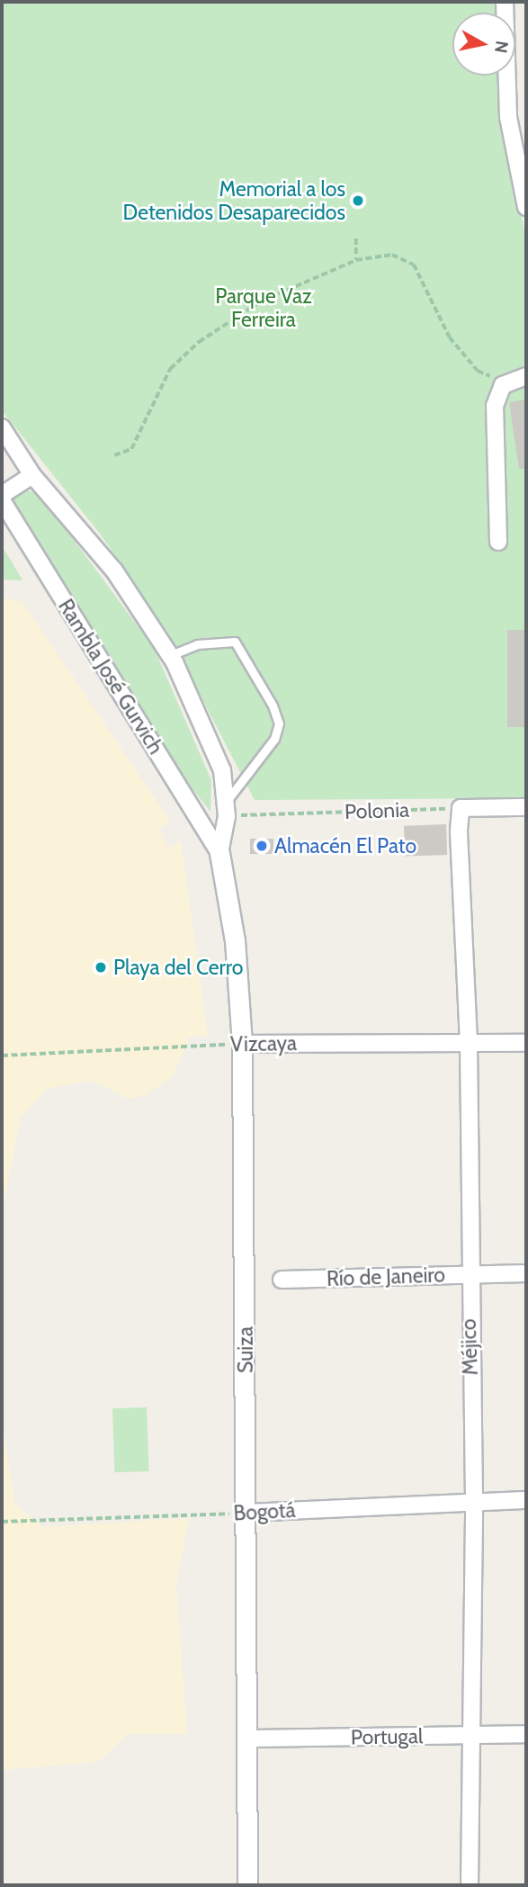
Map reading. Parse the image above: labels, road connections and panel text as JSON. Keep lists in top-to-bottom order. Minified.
{"streets":{"street":["Rambla José Gurvich","Vizcaya","Río de Janeiro","Méjico","Suiza","Bogotá","Portugal"],"path":["Polonia"]},"crossings":[["Rambla José Gurvich","Suiza"],["Polonia","Méjico"],["Polonia","Suiza"],["Vizcaya","Méjico"],["Vizcaya","Suiza"],["Río de Janeiro","Méjico"],["Méjico","Bogotá"],["Méjico","Portugal"],["Suiza","Bogotá"],["Suiza","Portugal"]],"parks":["Parque Vaz Ferreira"],"places":["Memorial a los Detenidos Desaparecidos","Almacén El Pato","Playa del Cerro"],"north":"right"}
